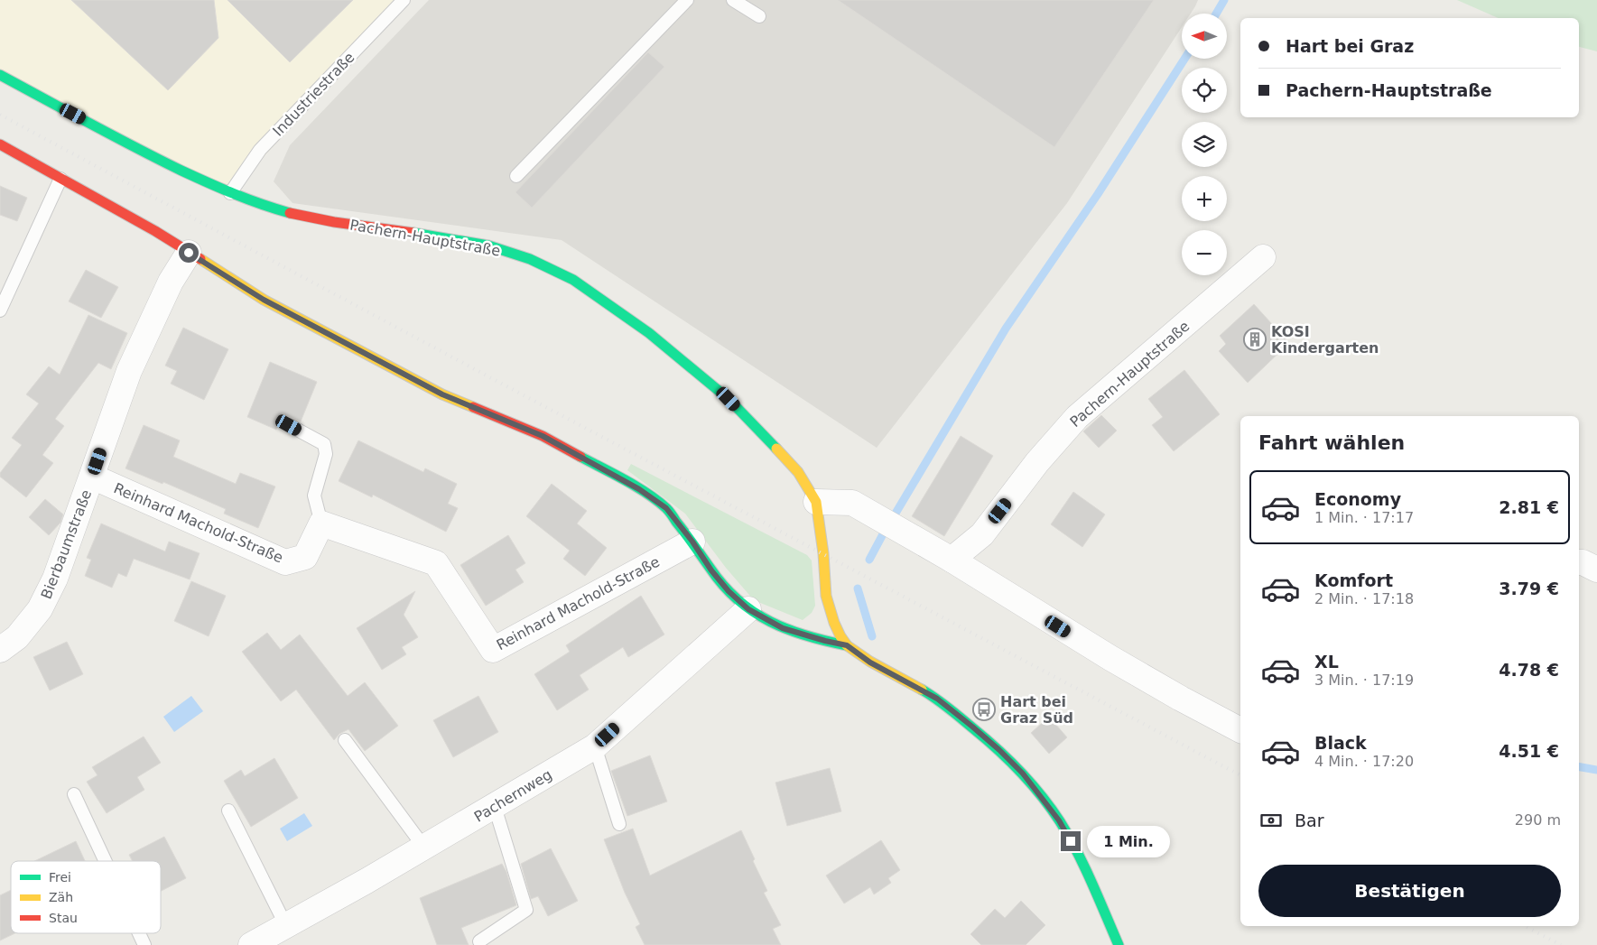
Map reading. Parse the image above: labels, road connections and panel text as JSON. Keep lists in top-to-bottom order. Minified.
{"streets":{"main road":["Pachern-Hauptstraße"],"street":["Reinhard Machold-Straße","Bierbaumstraße","Pachernweg"],"lane":["Industriestraße"]},"crossings":[["Industriestraße","Pachern-Hauptstraße"],["Reinhard Machold-Straße","Bierbaumstraße"]],"places":{"building":["KOSI Kindergarten"],"bus stop":["Hart bei Graz Süd"]},"legend":["Frei","Zäh","Stau"],"north":"left","page":{"map_buttons":["+","−"],"banner":["Hart bei Graz","Pachern-Hauptstraße"],"heading":"Fahrt wählen","list":[{"name":"Economy","note":"1 Min. · 17:17","value":"2.81 €"},{"name":"Komfort","note":"2 Min. · 17:18","value":"3.79 €"},{"name":"XL","note":"3 Min. · 17:19","value":"4.78 €"},{"name":"Black","note":"4 Min. · 17:20","value":"4.51 €"}],"pay":["Bar","290 m"],"bubble":"1 Min.","buttons":"Bestätigen"}}
